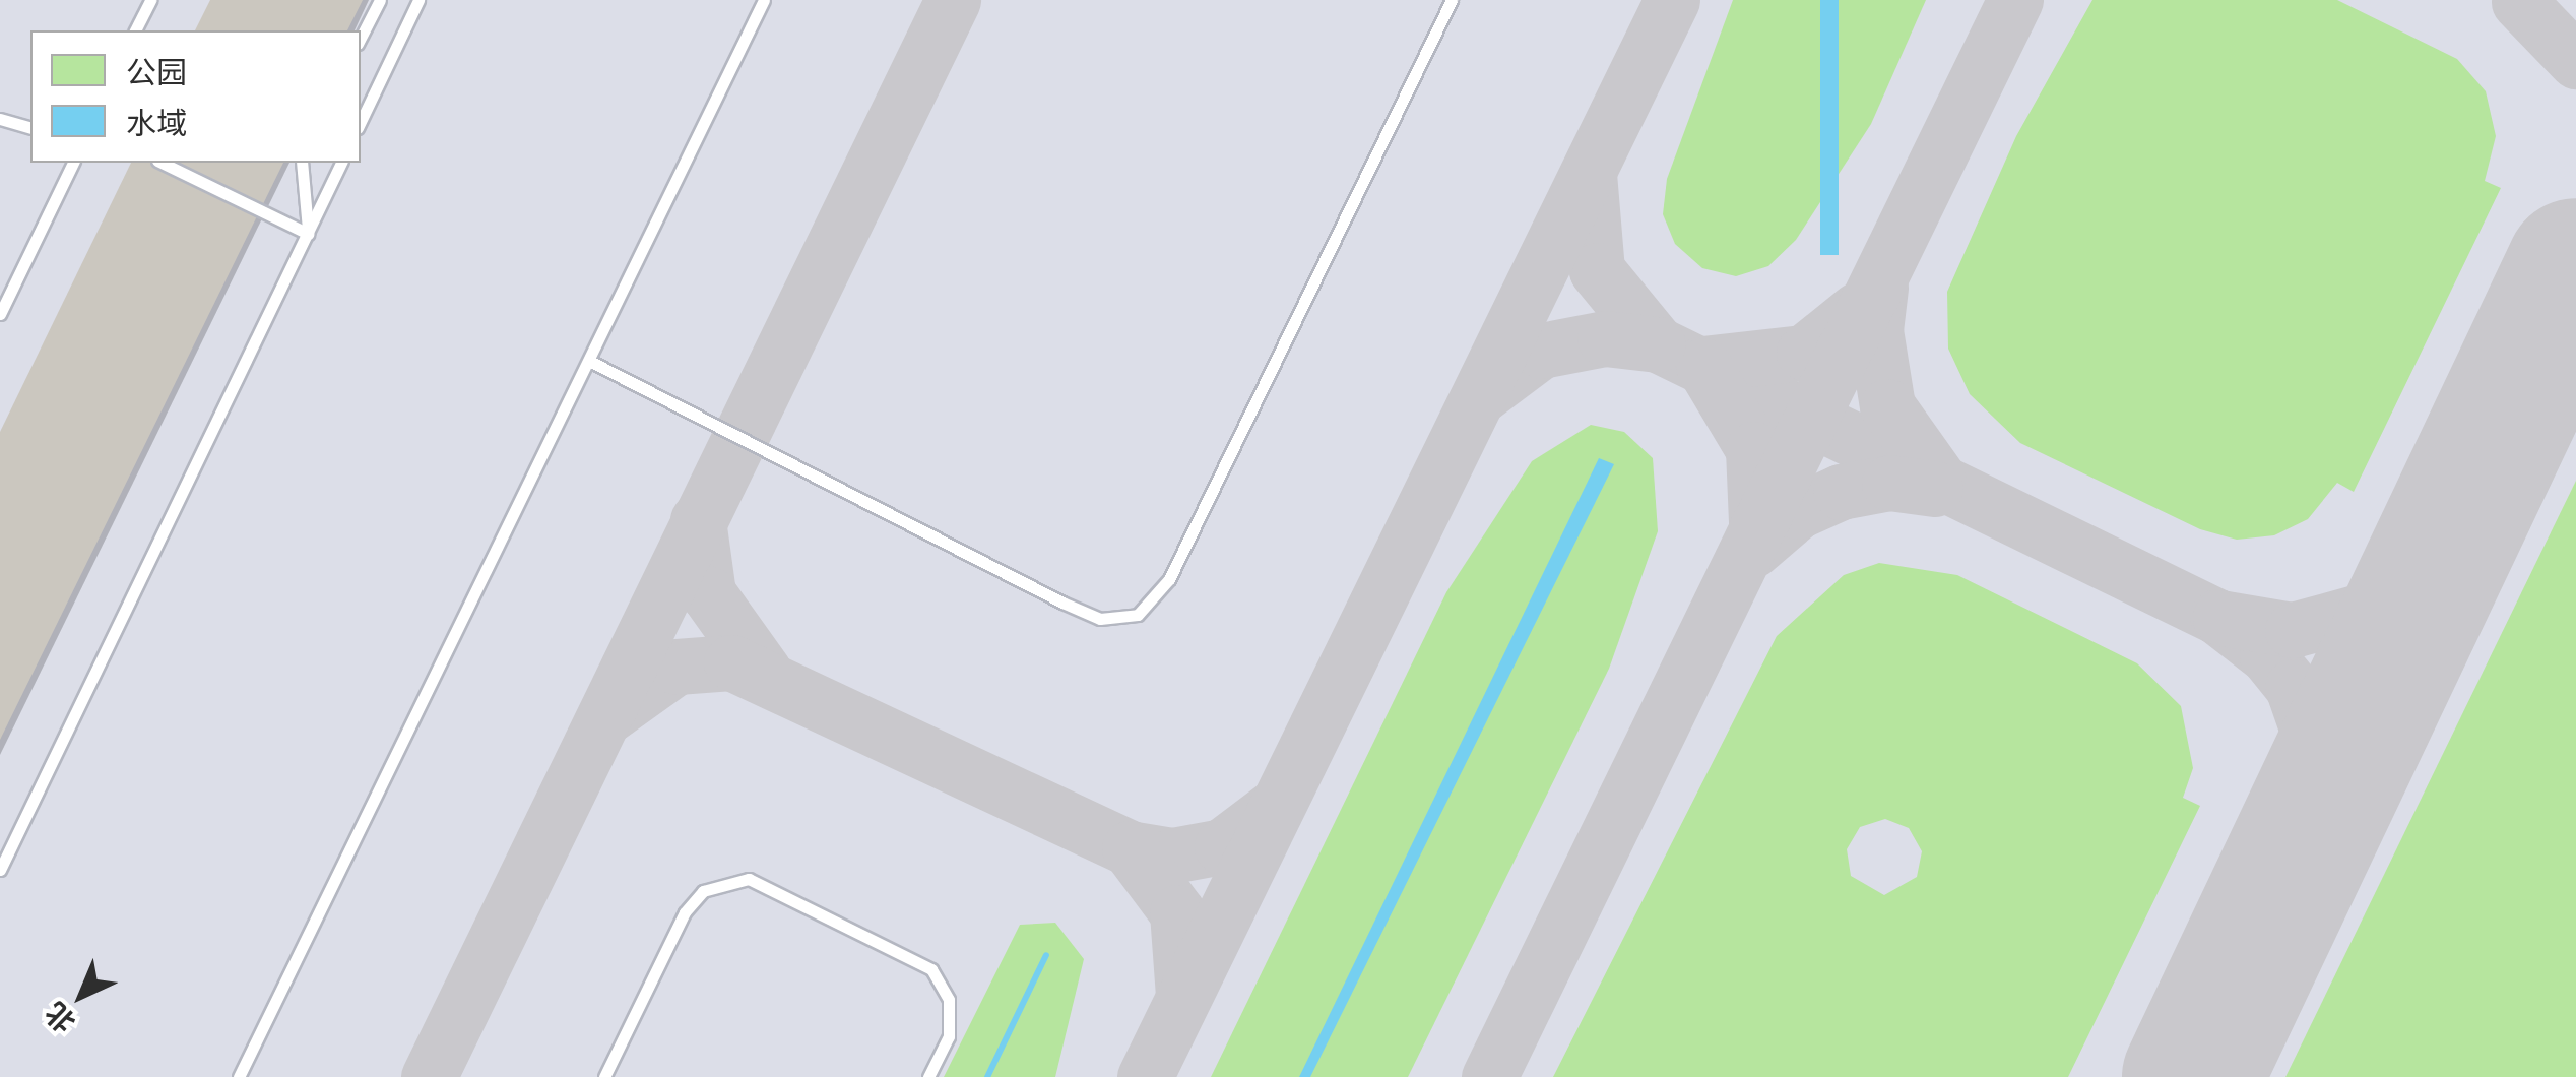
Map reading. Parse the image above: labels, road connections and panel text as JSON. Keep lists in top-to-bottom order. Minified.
{"legend":["公园","水域"],"north":"bottom left"}
